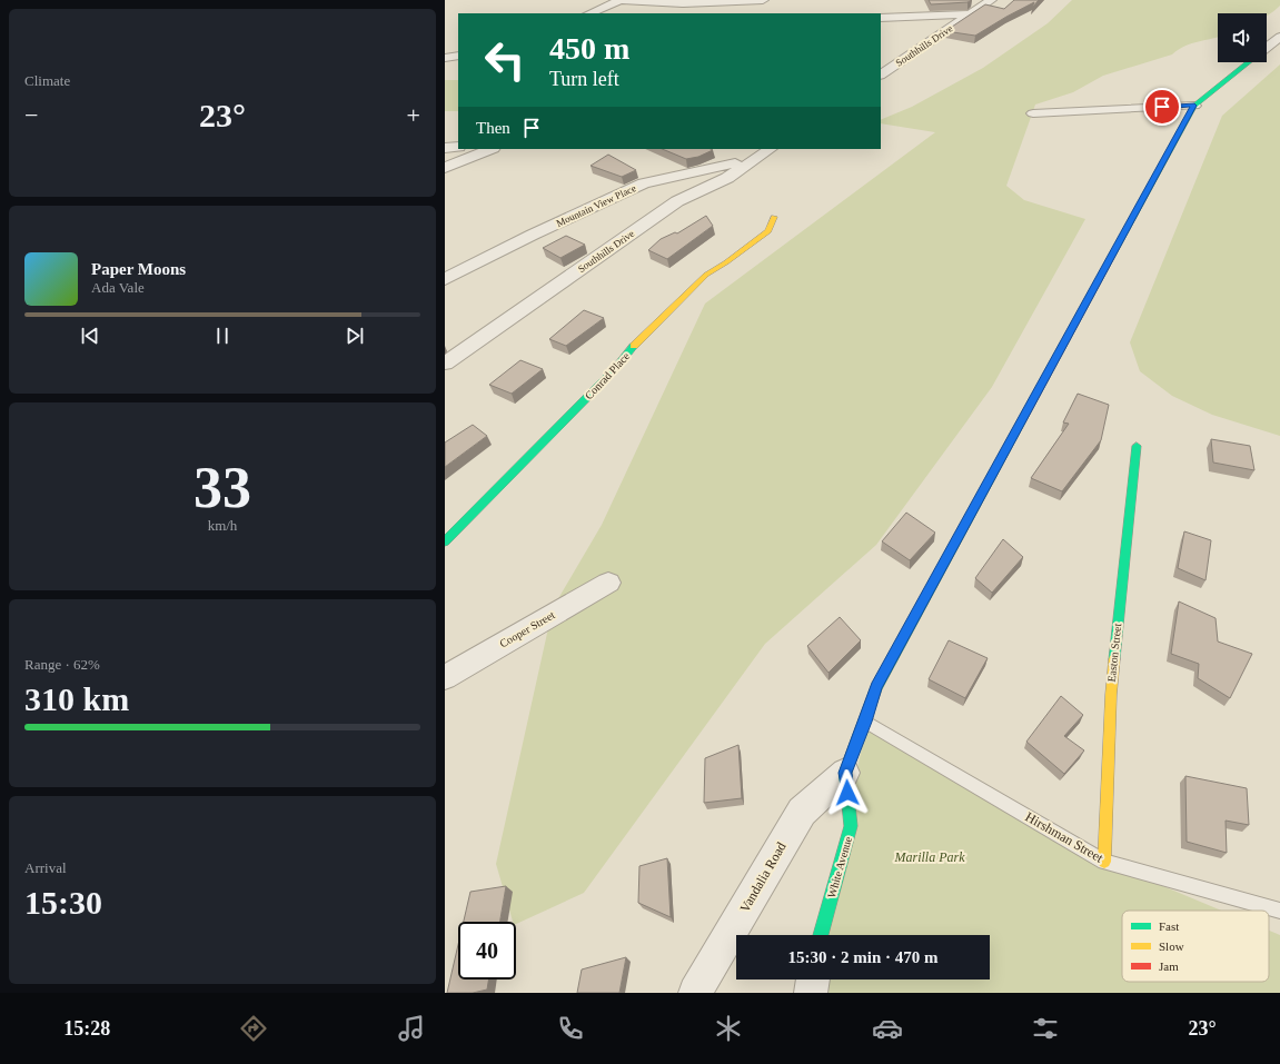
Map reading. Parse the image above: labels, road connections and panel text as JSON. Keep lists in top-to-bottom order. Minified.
{"streets":{"street":["Southhills Drive","Mountain View Place","Conrad Place","Cooper Street","Easton Street","White Avenue","Vandalia Road"],"lane":["Hirshman Street"]},"crossings":[["Southhills Drive","Mountain View Place"],["Easton Street","Hirshman Street"],["Hirshman Street","White Avenue"],["White Avenue","Vandalia Road"]],"parks":["Marilla Park"],"legend":["Fast","Slow","Jam"],"page":{"tile":["Climate",["33","km/h"],["Range · 62%","310 km"],["Arrival","15:30"]],"turn":["450 m","Turn left"],"heat":["−","23°","+"],"then":"Then","song":["Paper Moons","Ada Vale"],"limit":"40","trip":"15:30 · 2 min · 470 m","tabs":["15:28","23°"]}}
